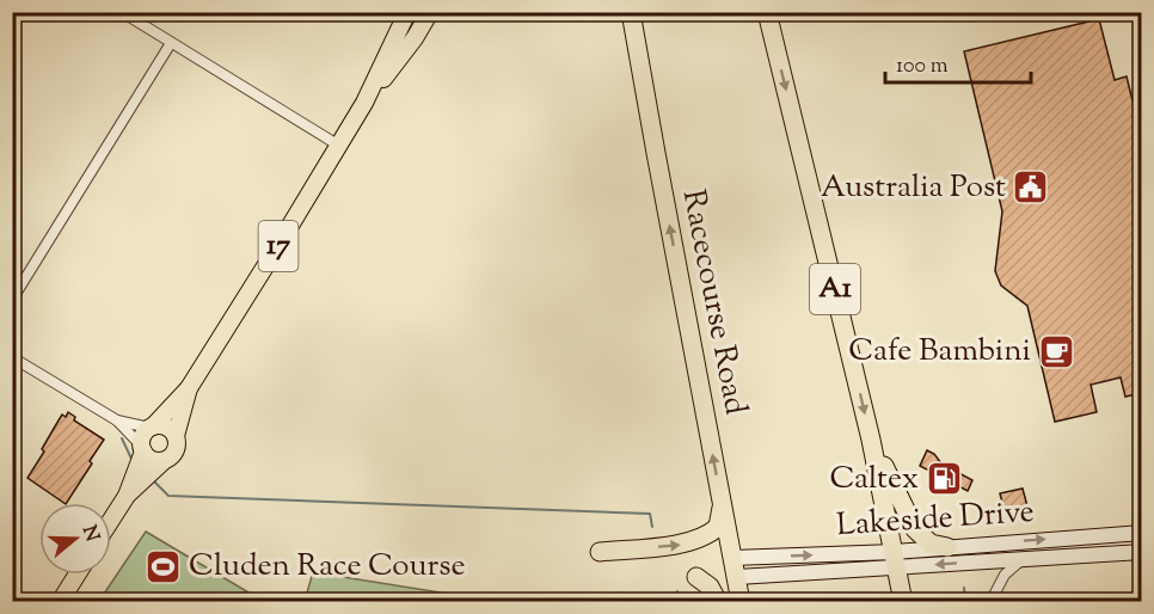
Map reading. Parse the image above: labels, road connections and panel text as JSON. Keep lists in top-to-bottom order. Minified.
{"streets":{"highway":["A1","Racecourse Road"],"main road":["17"],"street":["Lakeside Drive"]},"crossings":[["A1","Lakeside Drive"],["Racecourse Road","Lakeside Drive"]],"places":{"public building":["Australia Post"],"cafe":["Cafe Bambini"],"fuel station":["Caltex"],"sports":["Cluden Race Course"]},"scale_bar":"100 m","north":"right"}
